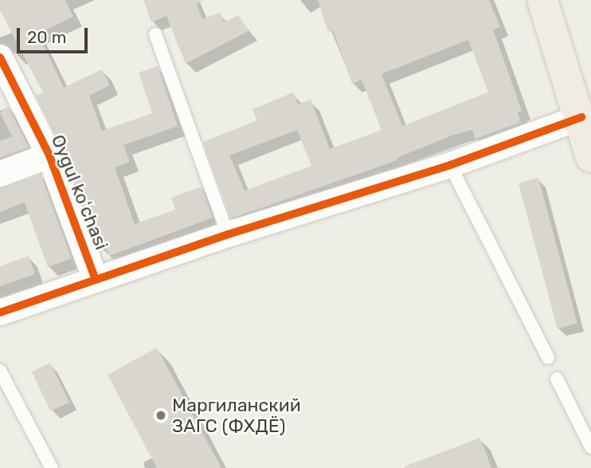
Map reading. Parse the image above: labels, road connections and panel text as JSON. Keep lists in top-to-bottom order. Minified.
{"streets":{"street":["Oygul koʻchasi"]},"places":["Маргиланский ЗАГС (ФХДЁ)"],"scale_bar":"20 m"}
